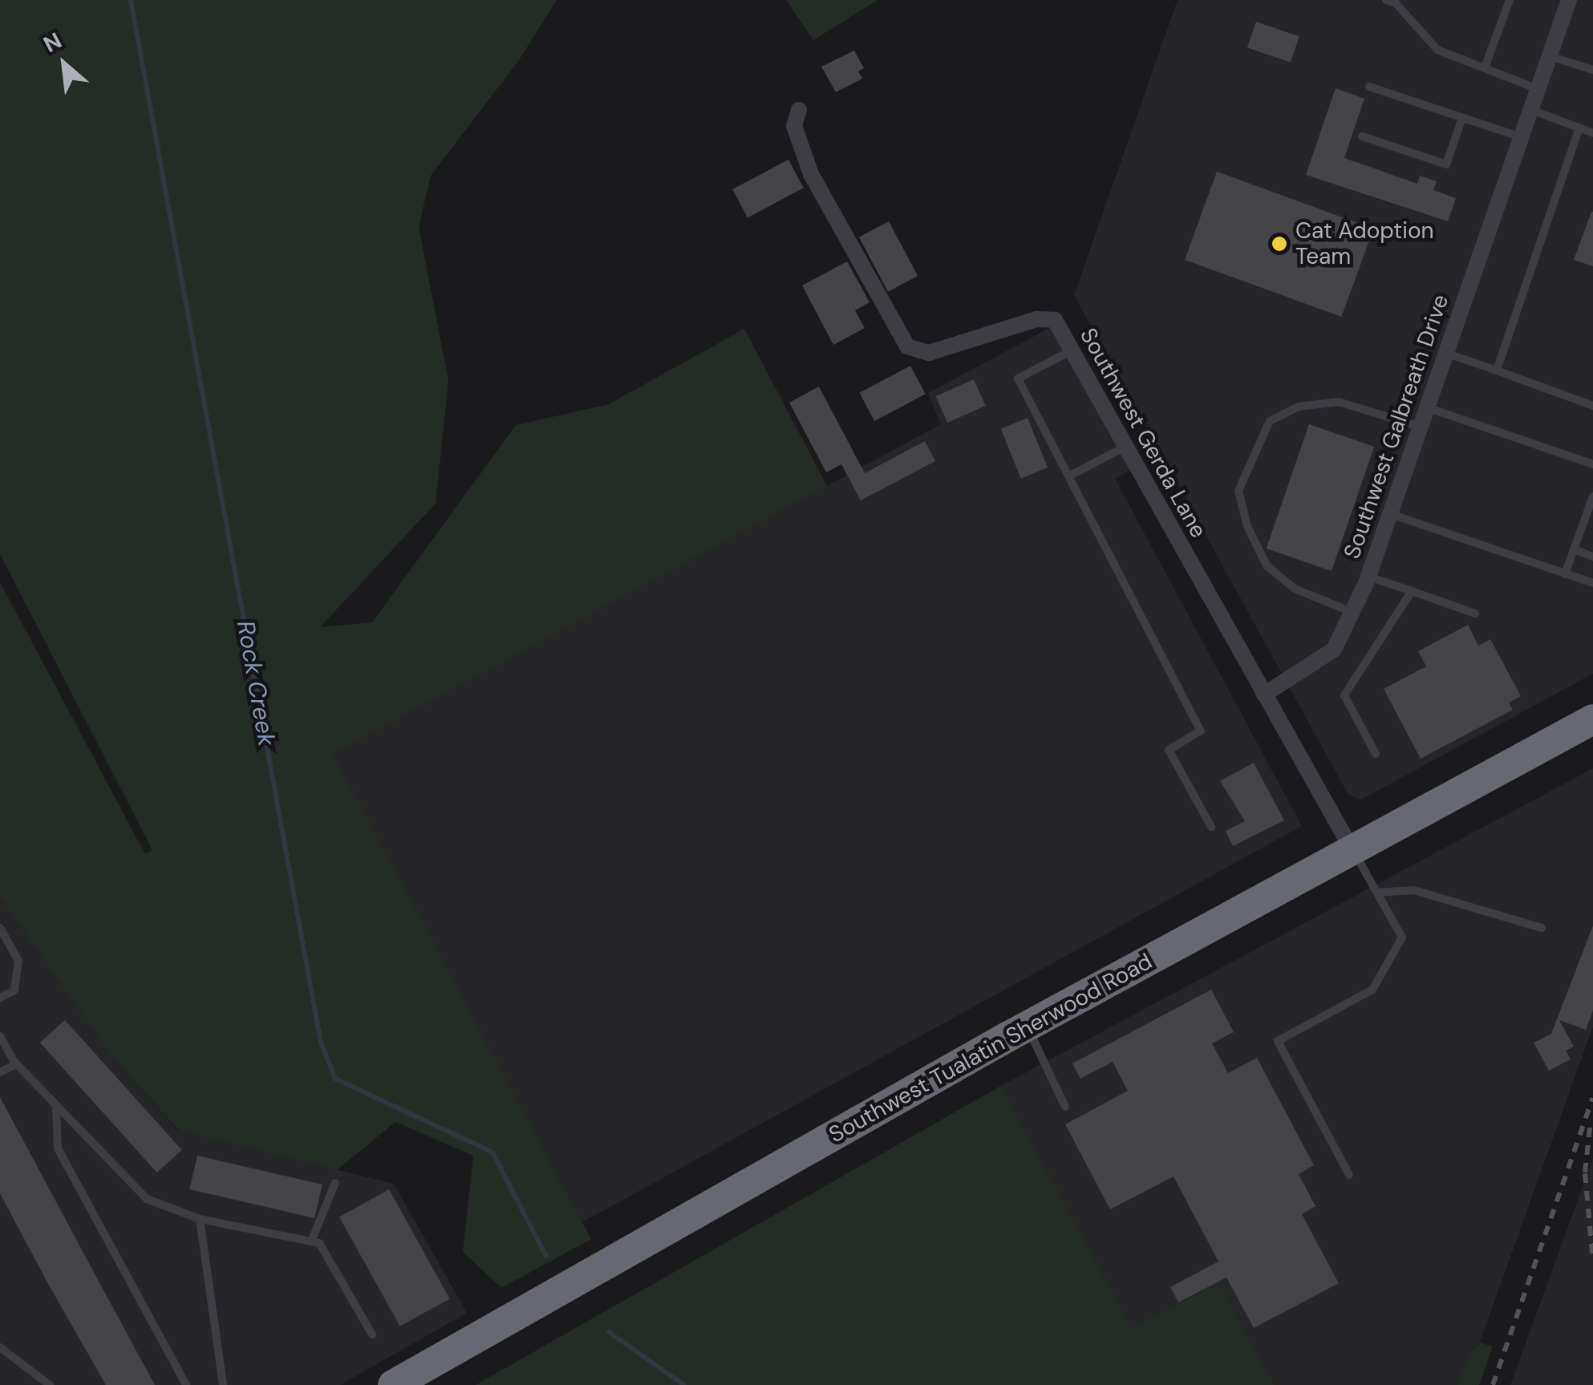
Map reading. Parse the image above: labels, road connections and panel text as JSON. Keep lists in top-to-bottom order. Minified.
{"streets":{"highway":["Southwest Tualatin Sherwood Road"],"street":["Southwest Galbreath Drive","Southwest Gerda Lane"]},"crossings":[["Southwest Galbreath Drive","Southwest Gerda Lane"],["Southwest Gerda Lane","Southwest Tualatin Sherwood Road"]],"water":["Rock Creek"],"places":["Cat Adoption Team"],"north":"top left"}
